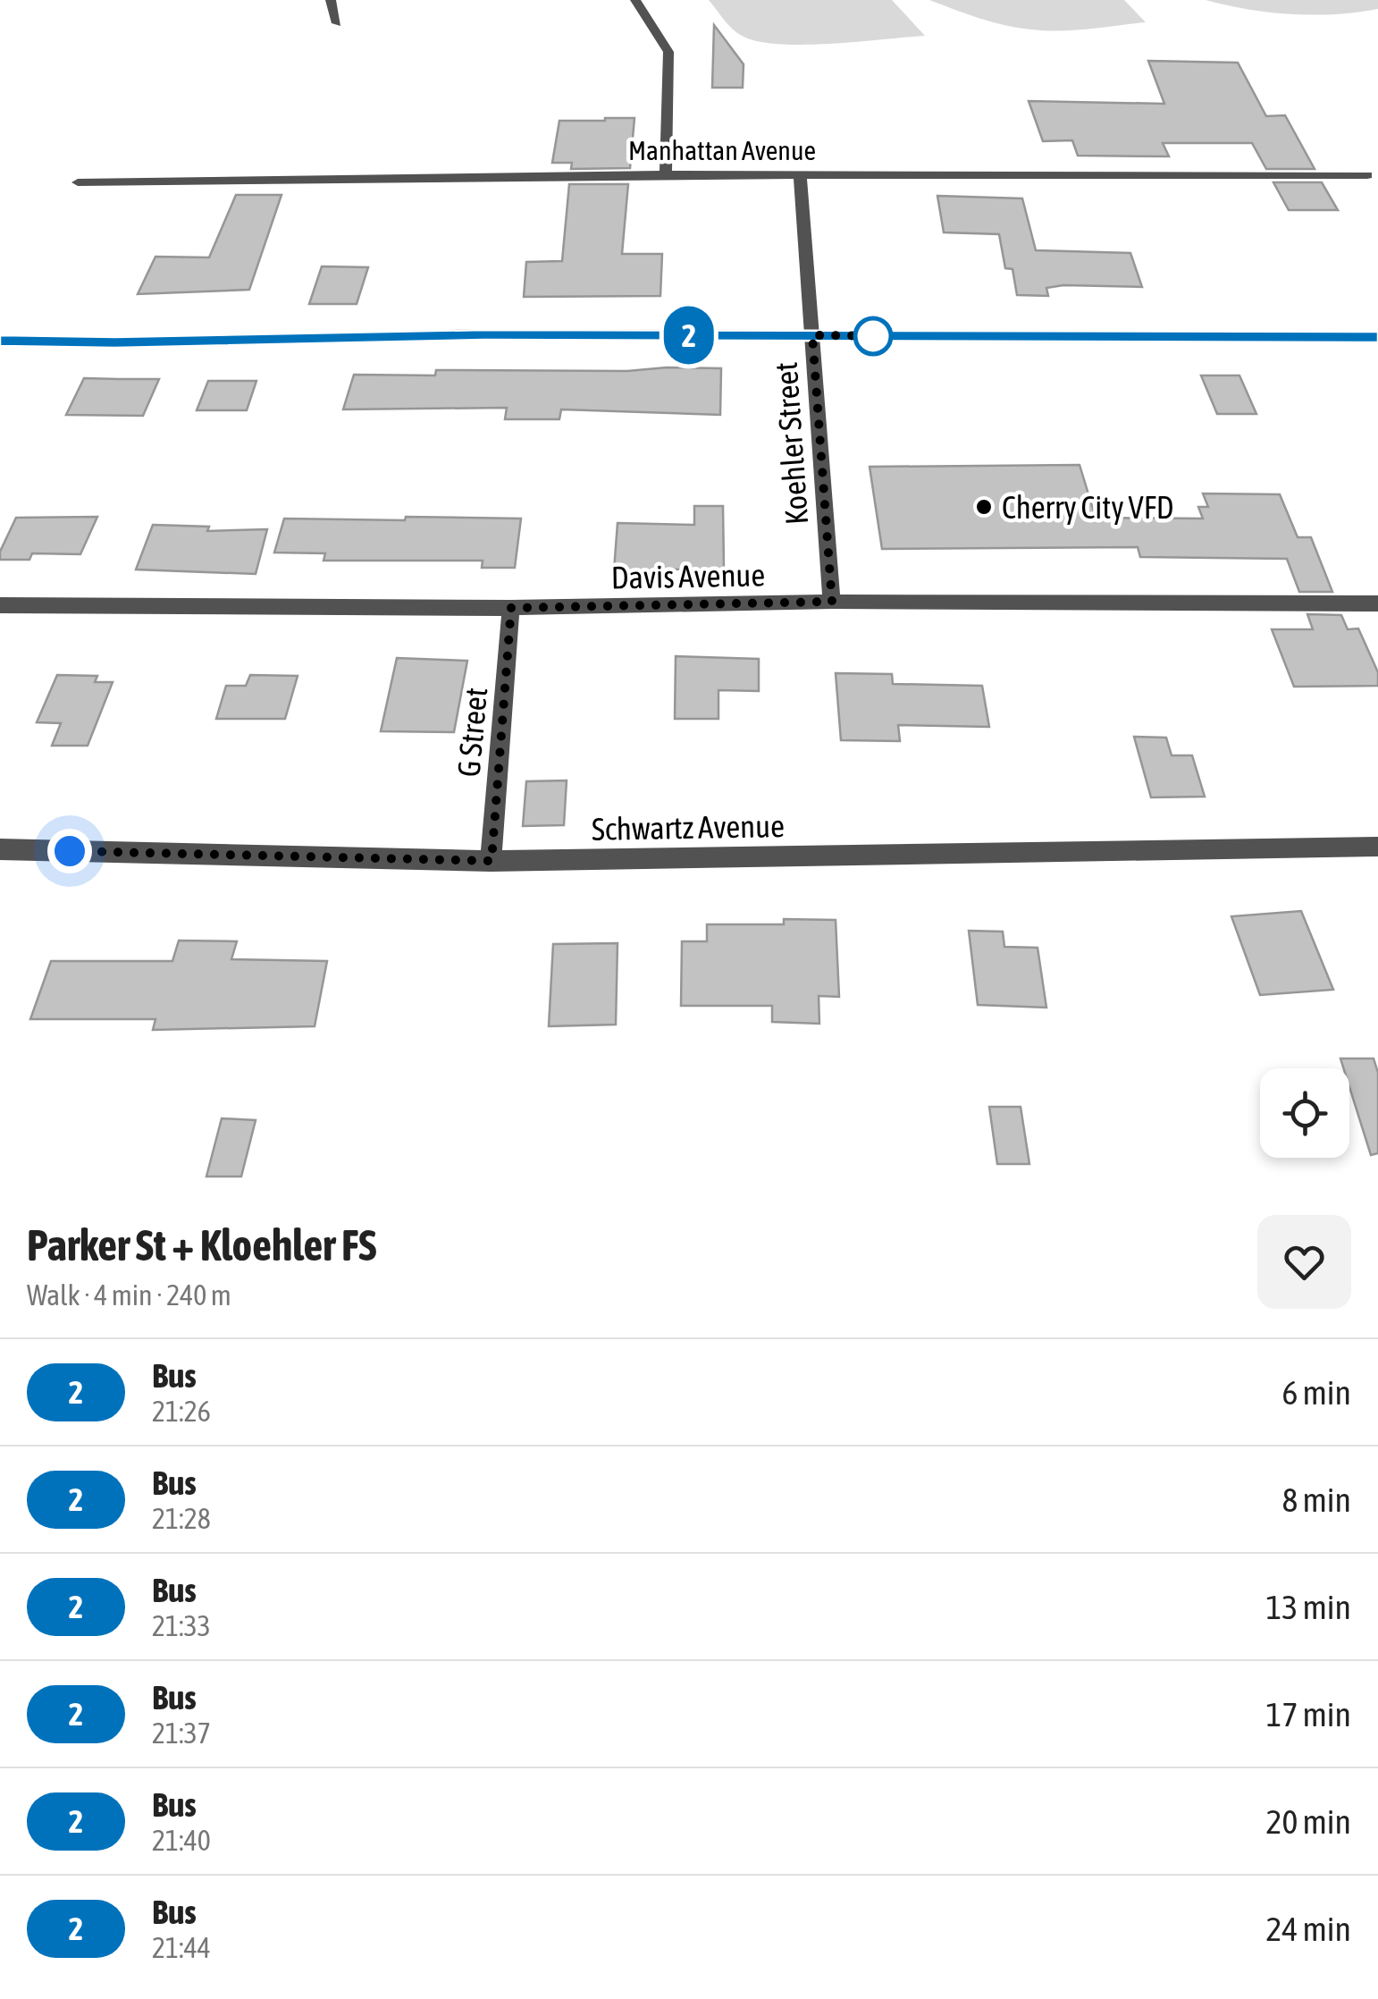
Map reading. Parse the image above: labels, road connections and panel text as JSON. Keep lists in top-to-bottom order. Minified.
{"streets":{"street":["Manhattan Avenue","Koehler Street","Davis Avenue","G Street","Schwartz Avenue"]},"crossings":[["Manhattan Avenue","Koehler Street"],["Koehler Street","Davis Avenue"],["Davis Avenue","G Street"],["G Street","Schwartz Avenue"]],"places":["Cherry City VFD"],"lines":["bus line 2"],"page":{"on_map":"2","heading":["Parker St + Kloehler FS","Walk · 4 min · 240 m"],"list":[{"mark":"2","name":"Bus","note":"21:26","value":"6 min"},{"mark":"2","name":"Bus","note":"21:28","value":"8 min"},{"mark":"2","name":"Bus","note":"21:33","value":"13 min"},{"mark":"2","name":"Bus","note":"21:37","value":"17 min"},{"mark":"2","name":"Bus","note":"21:40","value":"20 min"},{"mark":"2","name":"Bus","note":"21:44","value":"24 min"}]}}
